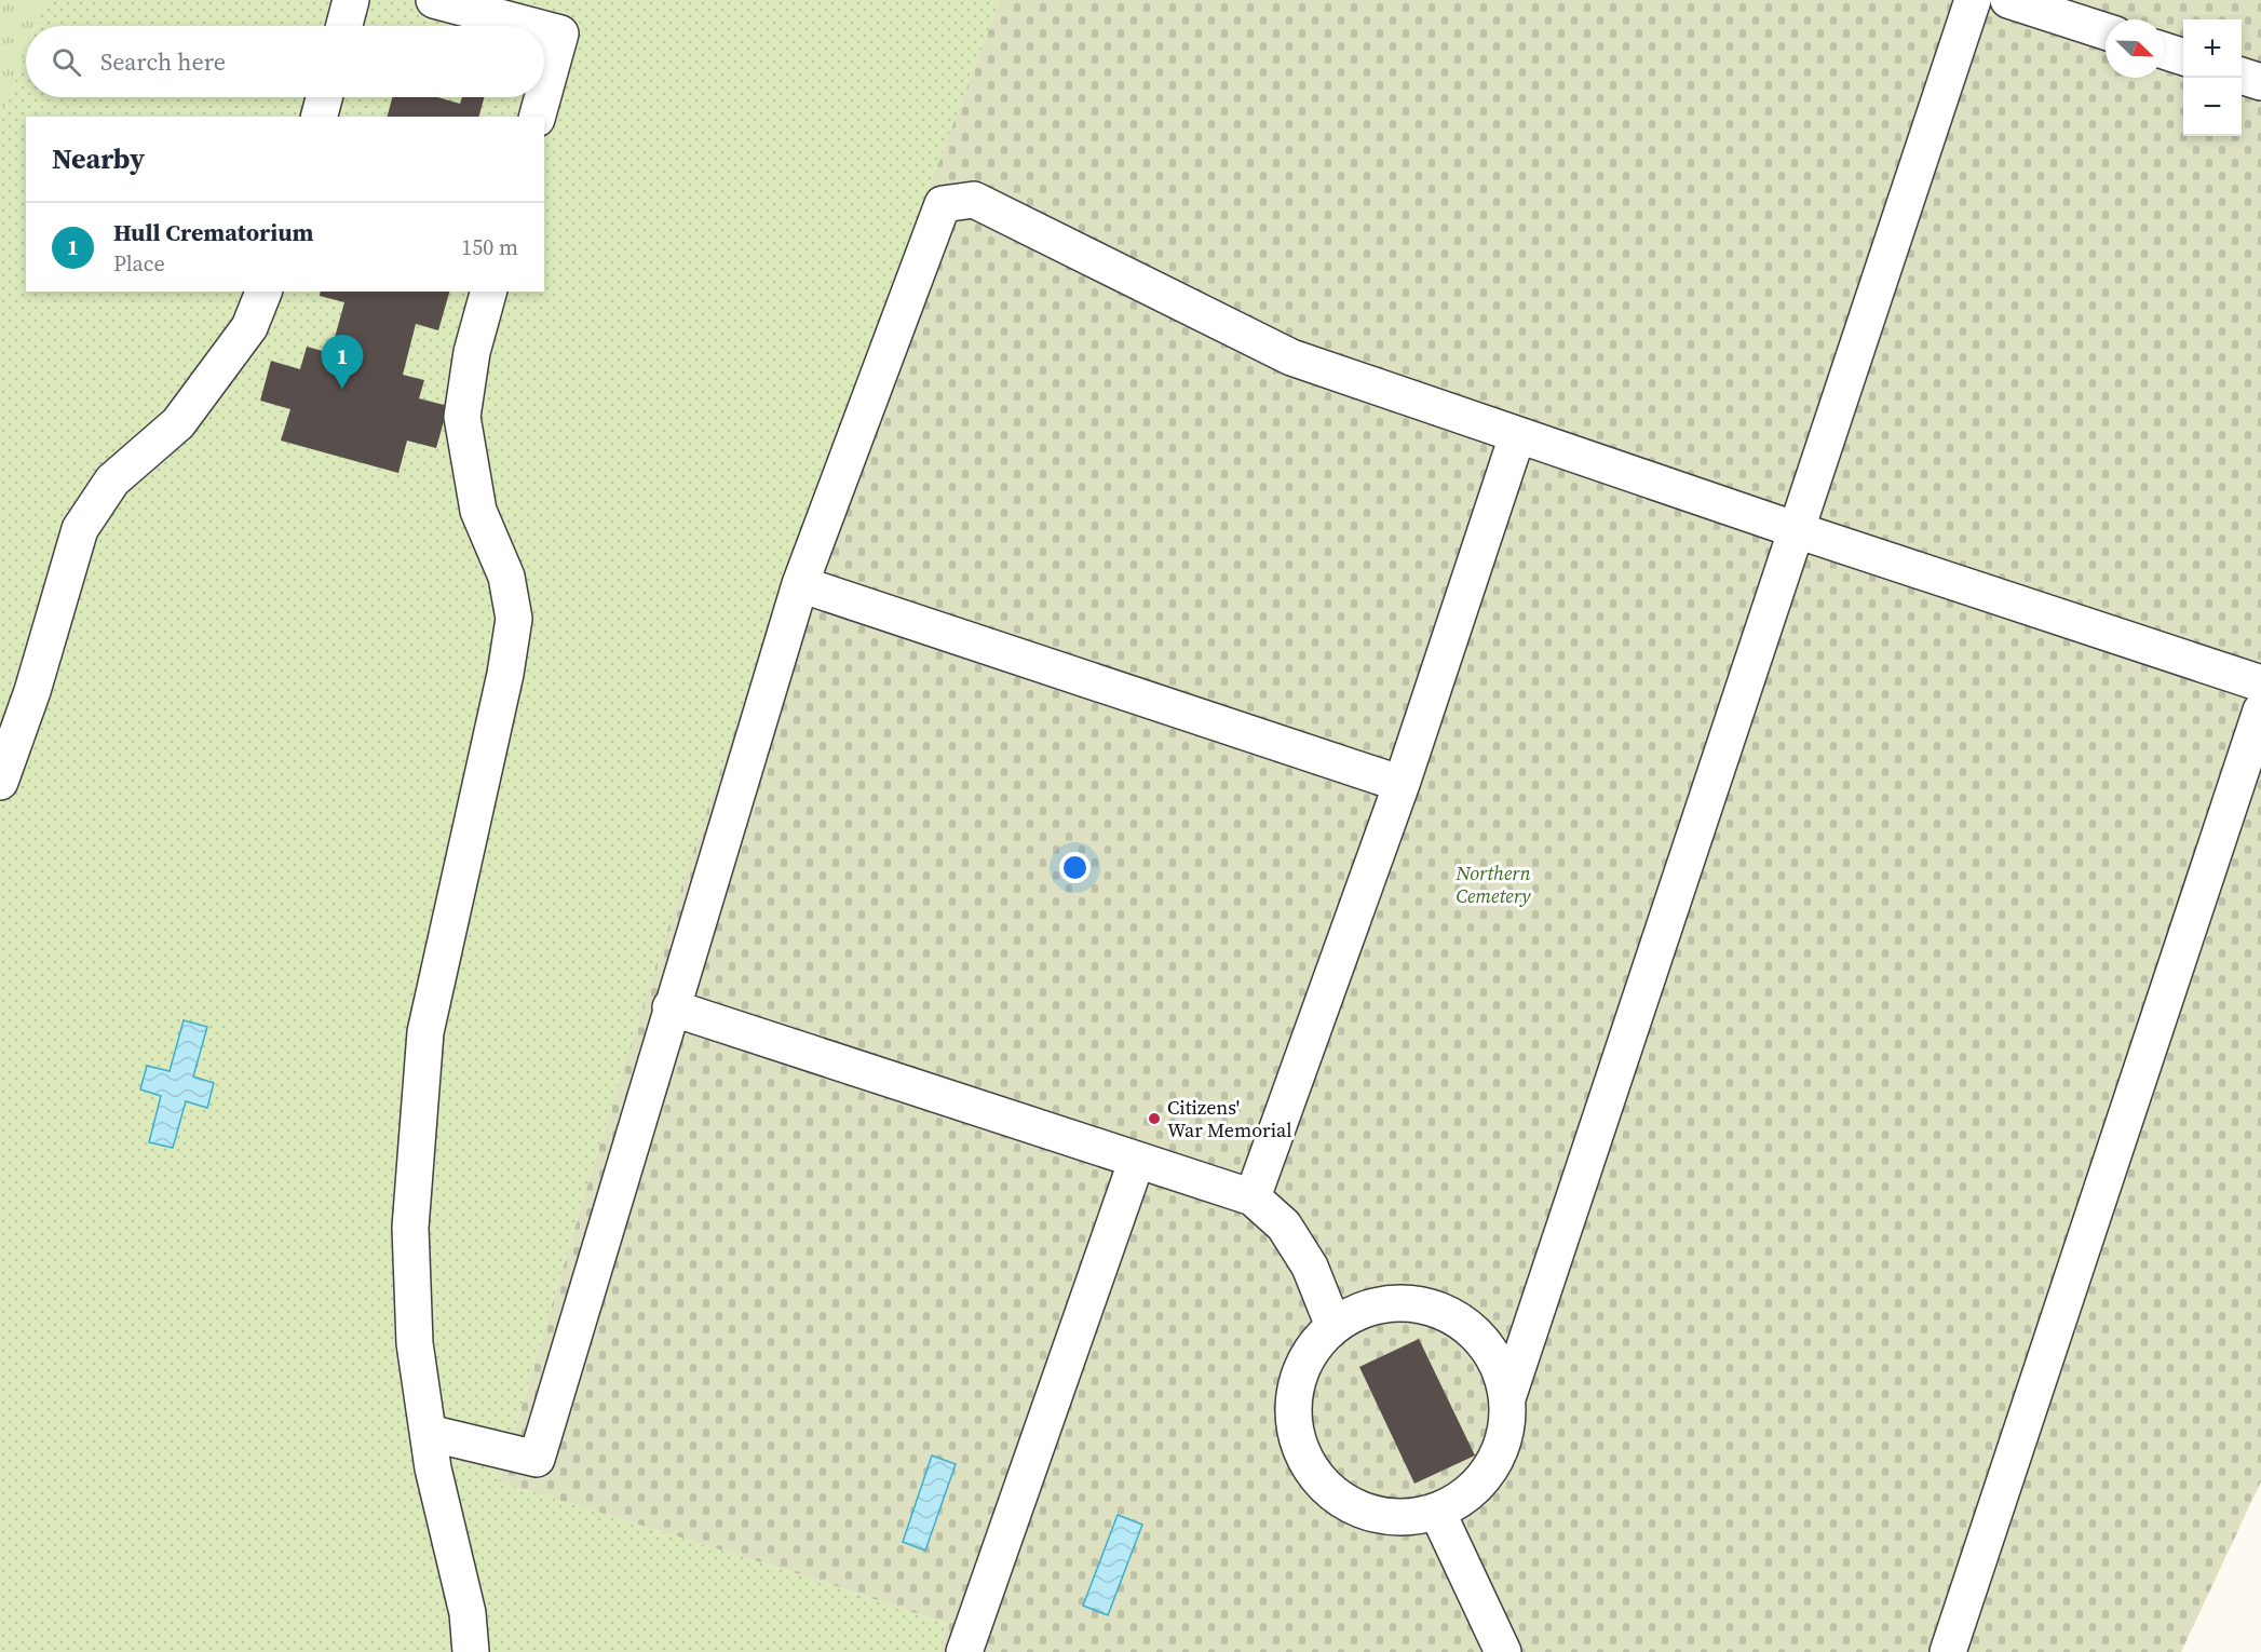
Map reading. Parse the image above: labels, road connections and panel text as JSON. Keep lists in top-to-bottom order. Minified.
{"parks":["Northern Cemetery"],"places":["Citizens' War Memorial"],"north":"bottom right","page":{"map_buttons":["+","−"],"search":"Search here","heading":"Nearby","list":[{"mark":"1","name":"Hull Crematorium","note":"Place","value":"150 m"}],"pins":"1"}}
